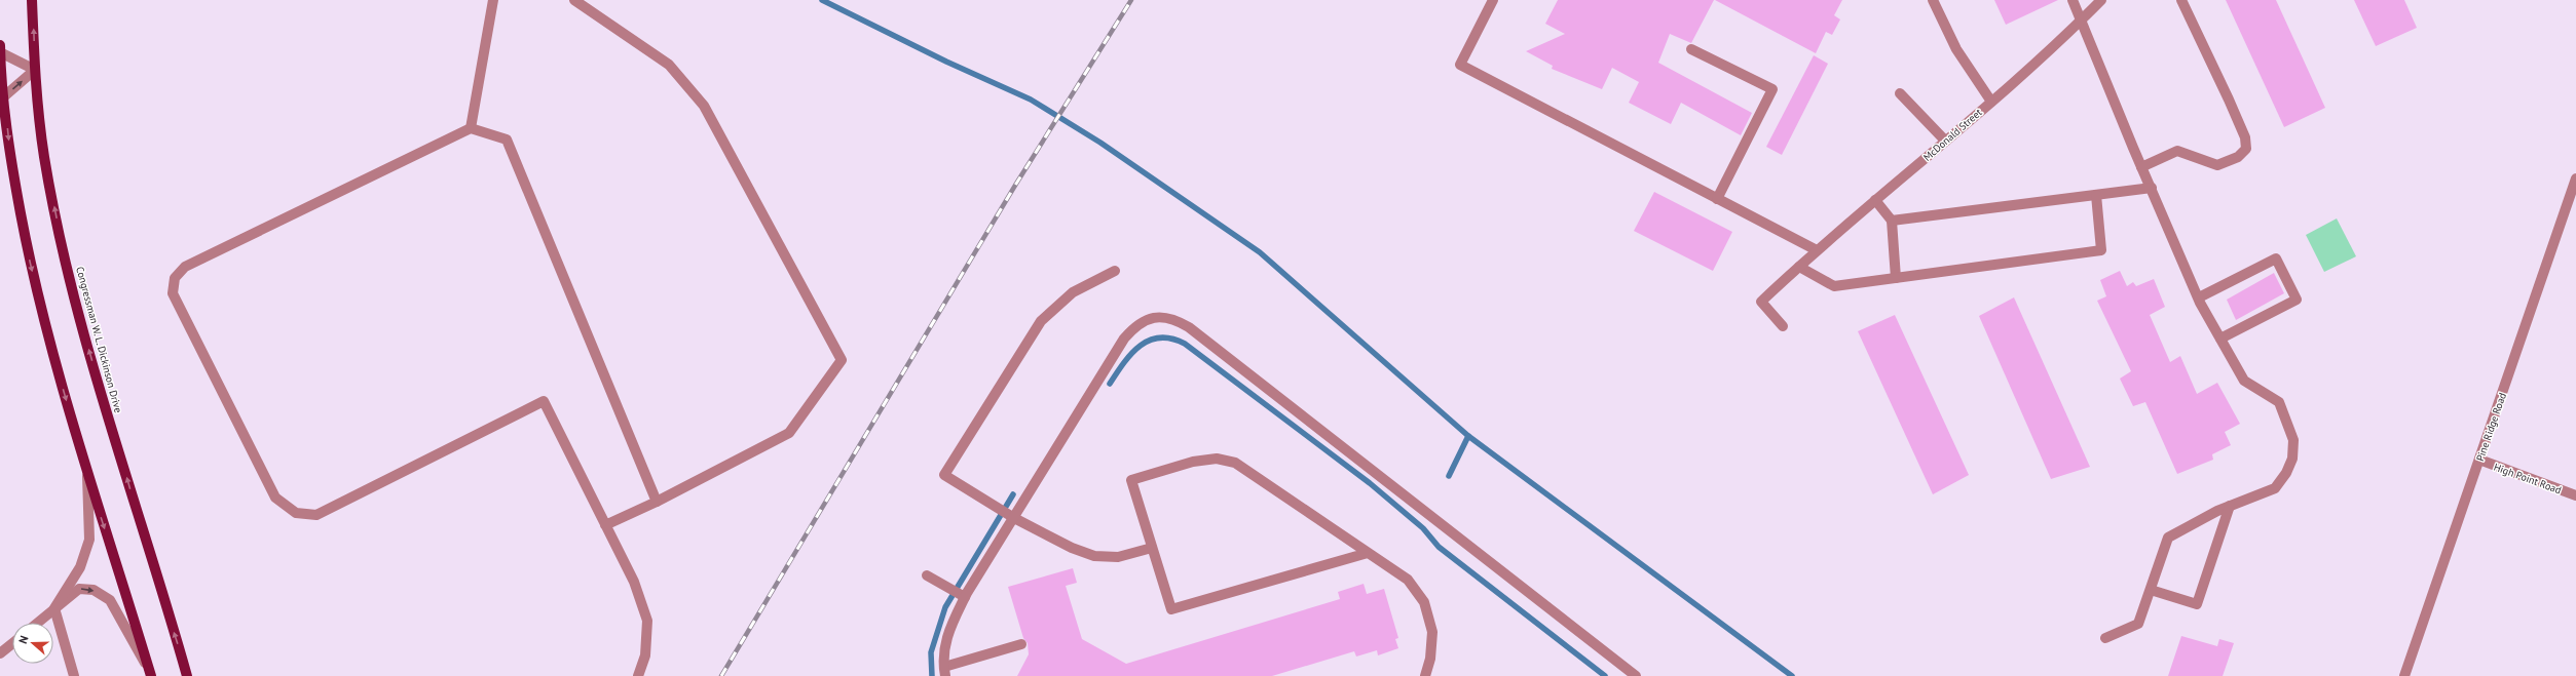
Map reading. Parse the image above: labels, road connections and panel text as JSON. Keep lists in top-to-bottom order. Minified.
{"streets":{"main road":["Congressman W. L. Dickinson Drive"],"street":["McDonald Street","Pine Ridge Road","High Point Road"]},"crossings":[["Pine Ridge Road","High Point Road"]],"north":"left"}
